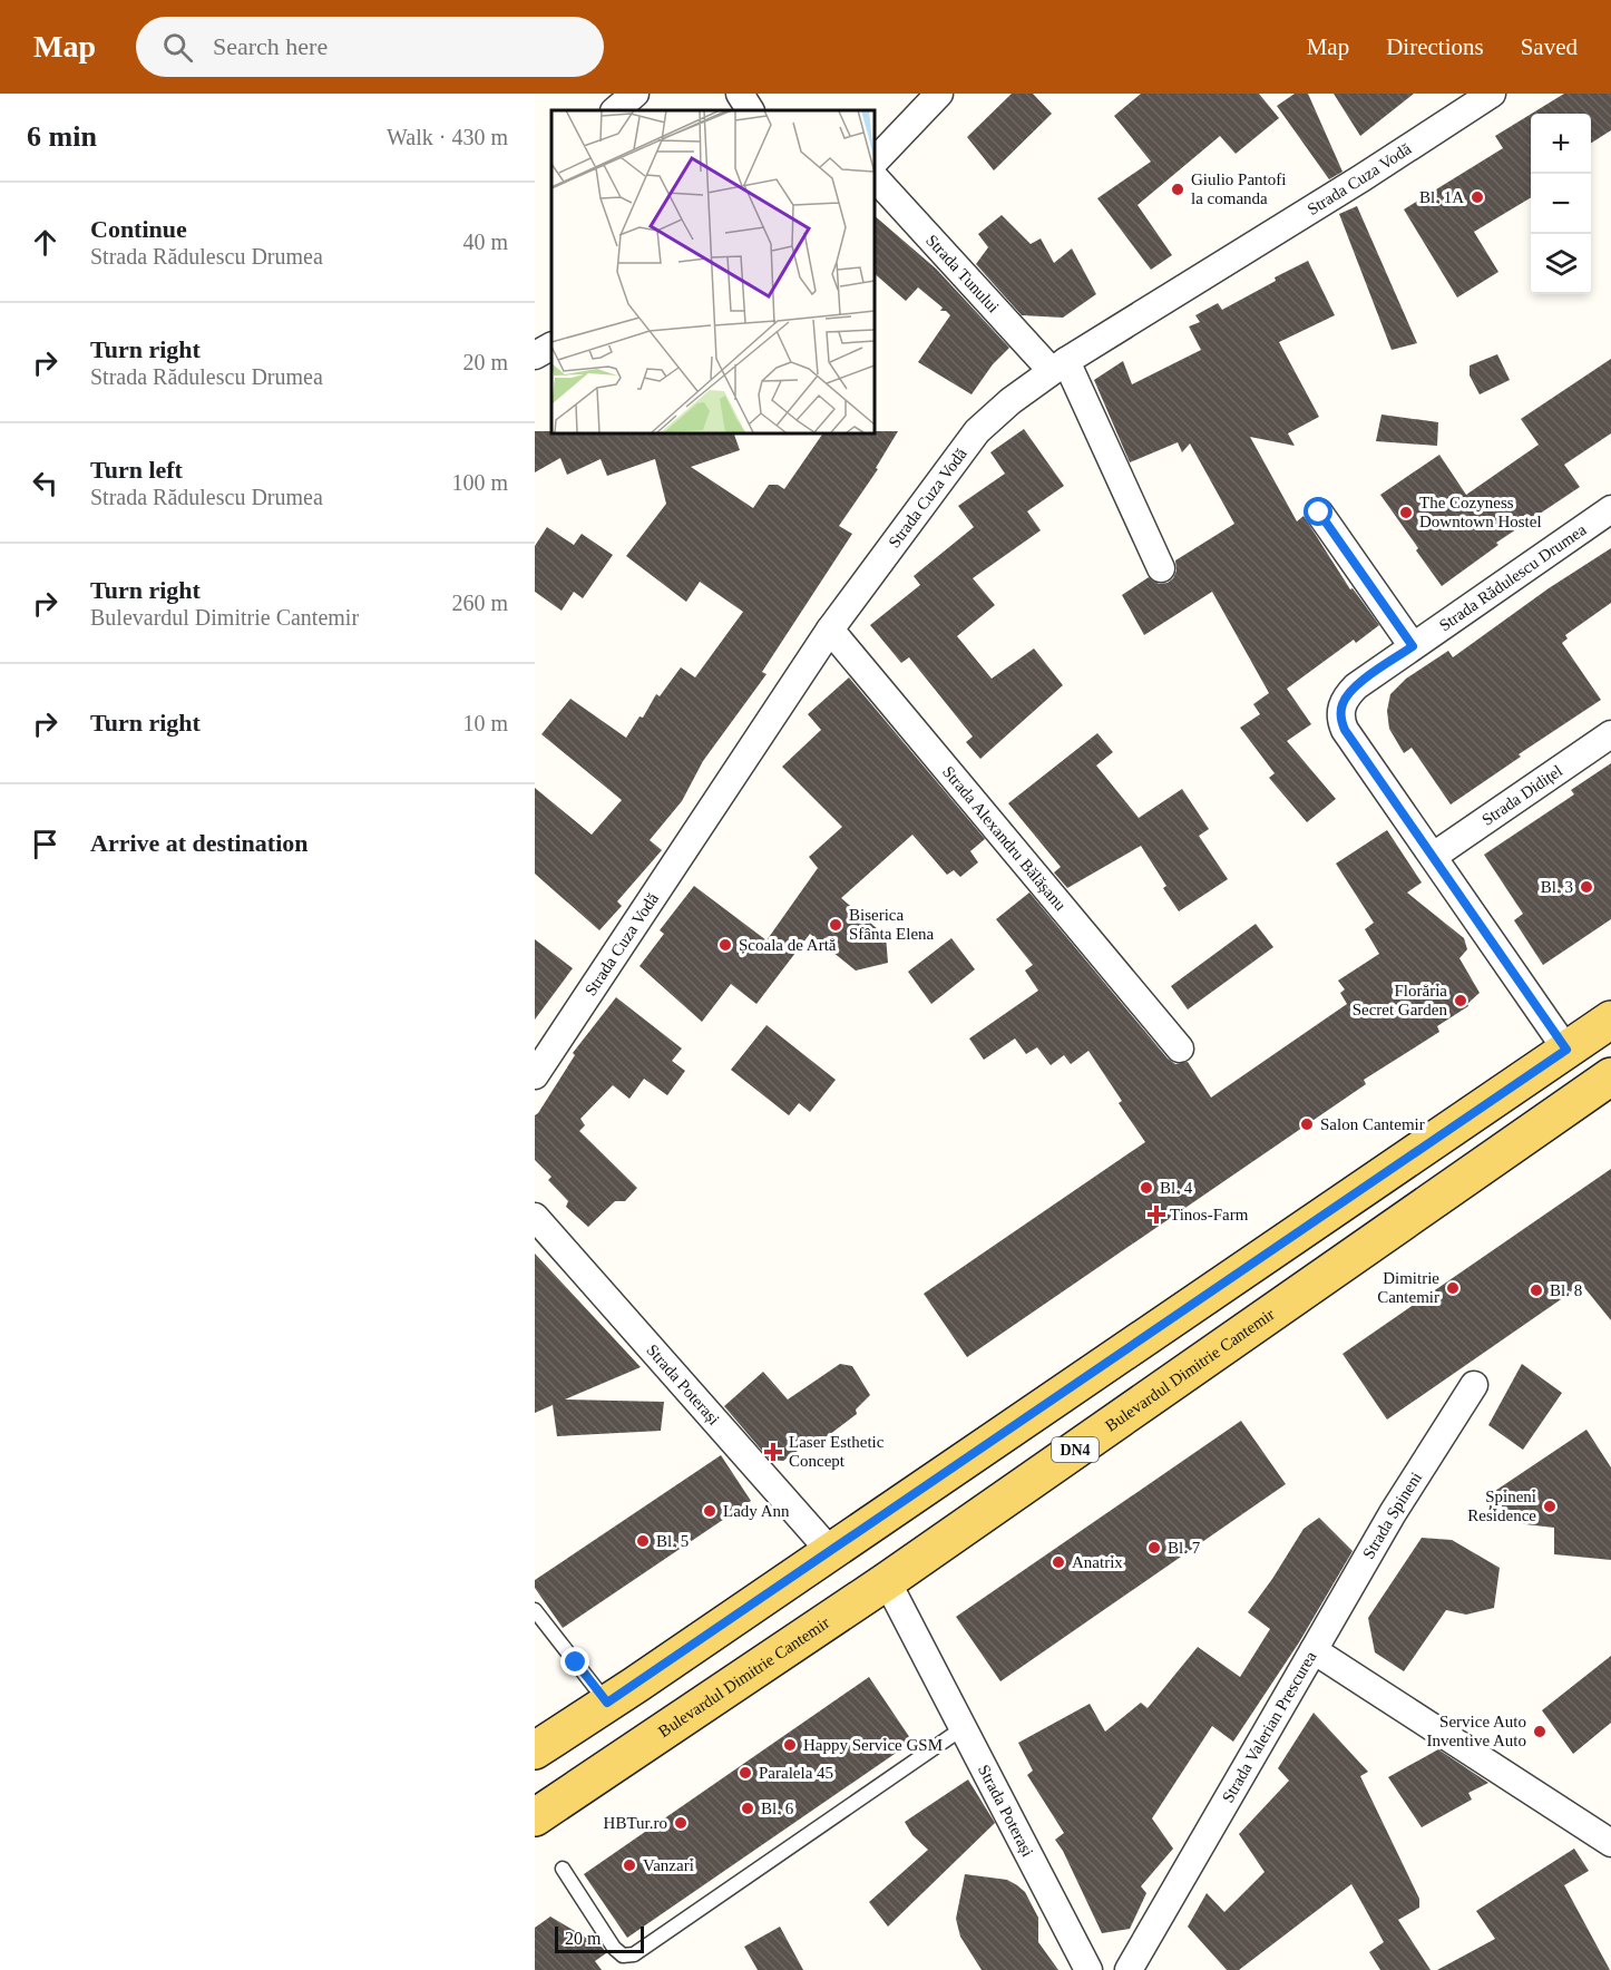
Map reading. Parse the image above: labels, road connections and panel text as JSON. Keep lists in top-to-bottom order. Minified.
{"streets":{"main road":["Bulevardul Dimitrie Cantemir","DN4"],"street":["Strada Cuza Vodă","Strada Tunului","Strada Rădulescu Drumea","Strada Didițel","Strada Alexandru Bălășanu","Strada Poterași","Strada Spineni","Strada Valerian Prescurea"]},"crossings":[["Strada Cuza Vodă","Strada Tunului"],["Strada Cuza Vodă","Strada Alexandru Bălășanu"],["Strada Rădulescu Drumea","Strada Didițel"],["Bulevardul Dimitrie Cantemir","Strada Poterași"],["Strada Spineni","Strada Valerian Prescurea"]],"places":{"other":["Giulio Pantofi la comanda","Bl. 1A","The Cozyness Downtown Hostel","Bl. 3","Biserica Sfânta Elena","Școala de Artă","Florăria Secret Garden","Salon Cantemir","Bl. 4","Dimitrie Cantemir","Bl. 8","Spineni Residence","Lady Ann","Bl. 5","Bl. 7","Anatrix","Service Auto Inventive Auto","Happy Service GSM","Paralela 45","Bl. 6","HBTur.ro","Vanzari"],"health":["Tinos-Farm","Laser Esthetic Concept"]},"scale_bar":"20 m","page":{"header":"Map","search":"Search here","nav":["Map","Directions","Saved"],"heading":["6 min","Walk · 430 m"],"map_buttons":["+","−"],"list":[["Continue","Strada Rădulescu Drumea","40 m"],["Turn right","Strada Rădulescu Drumea","20 m"],["Turn left","Strada Rădulescu Drumea","100 m"],["Turn right","Bulevardul Dimitrie Cantemir","260 m"],["Turn right","10 m"],"Arrive at destination"],"scale":"20 m"}}
